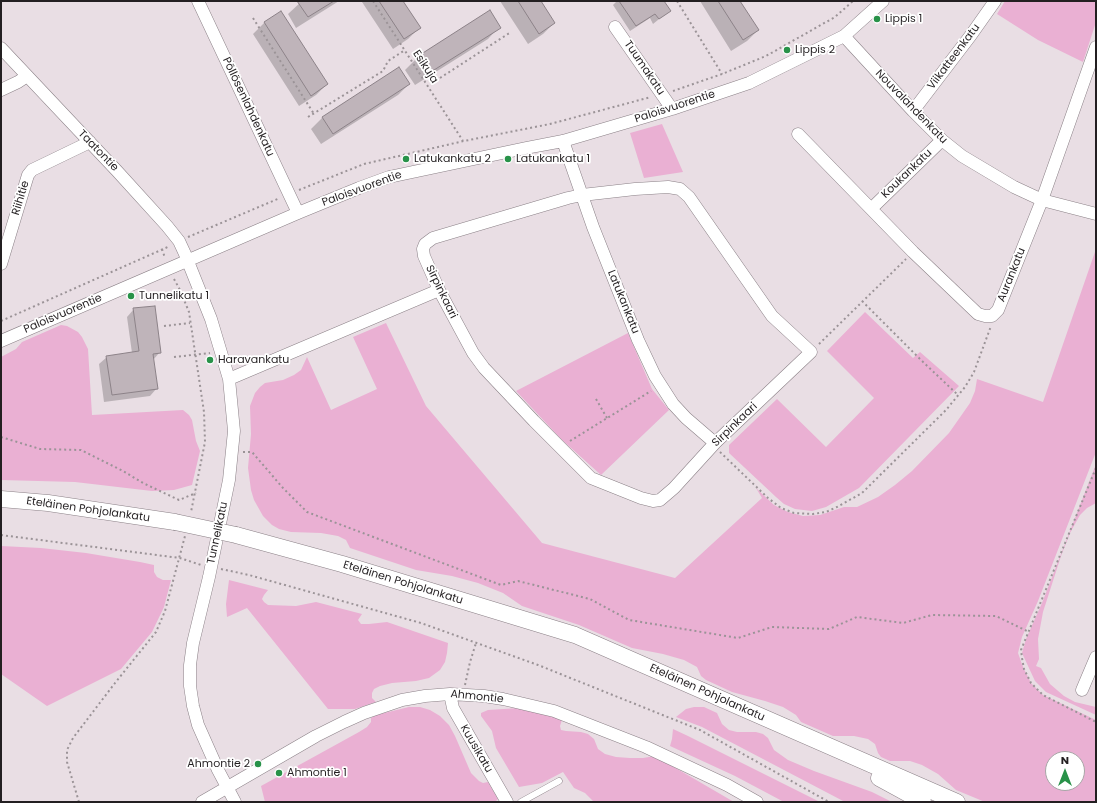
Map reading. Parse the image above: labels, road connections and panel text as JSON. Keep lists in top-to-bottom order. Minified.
{"streets":{"main road":["Eteläinen Pohjolankatu"],"street":["Viikatteenkatu","Tuumakatu","Pöllösenlahdenkatu","Paloisvuorentie","Nouvalahdenkatu","Taatontie","Koukankatu","Riihitie","Aurankatu","Sirpinkaari","Latukankatu","Tunnelikatu","Ahmontie","Kuusikatu"],"path":["Esikuja"]},"crossings":[["Viikatteenkatu","Nouvalahdenkatu"],["Tuumakatu","Paloisvuorentie"],["Pöllösenlahdenkatu","Paloisvuorentie"],["Paloisvuorentie","Nouvalahdenkatu"],["Paloisvuorentie","Taatontie"],["Paloisvuorentie","Latukankatu"],["Paloisvuorentie","Tunnelikatu"],["Nouvalahdenkatu","Koukankatu"],["Nouvalahdenkatu","Aurankatu"],["Taatontie","Riihitie"],["Taatontie","Tunnelikatu"],["Sirpinkaari","Latukankatu"],["Tunnelikatu","Ahmontie"],["Ahmontie","Kuusikatu"]],"places":["Lippis 1","Lippis 2","Latukankatu 2","Latukankatu 1","Tunnelikatu 1","Haravankatu","Ahmontie 2","Ahmontie 1"],"north":"top"}
